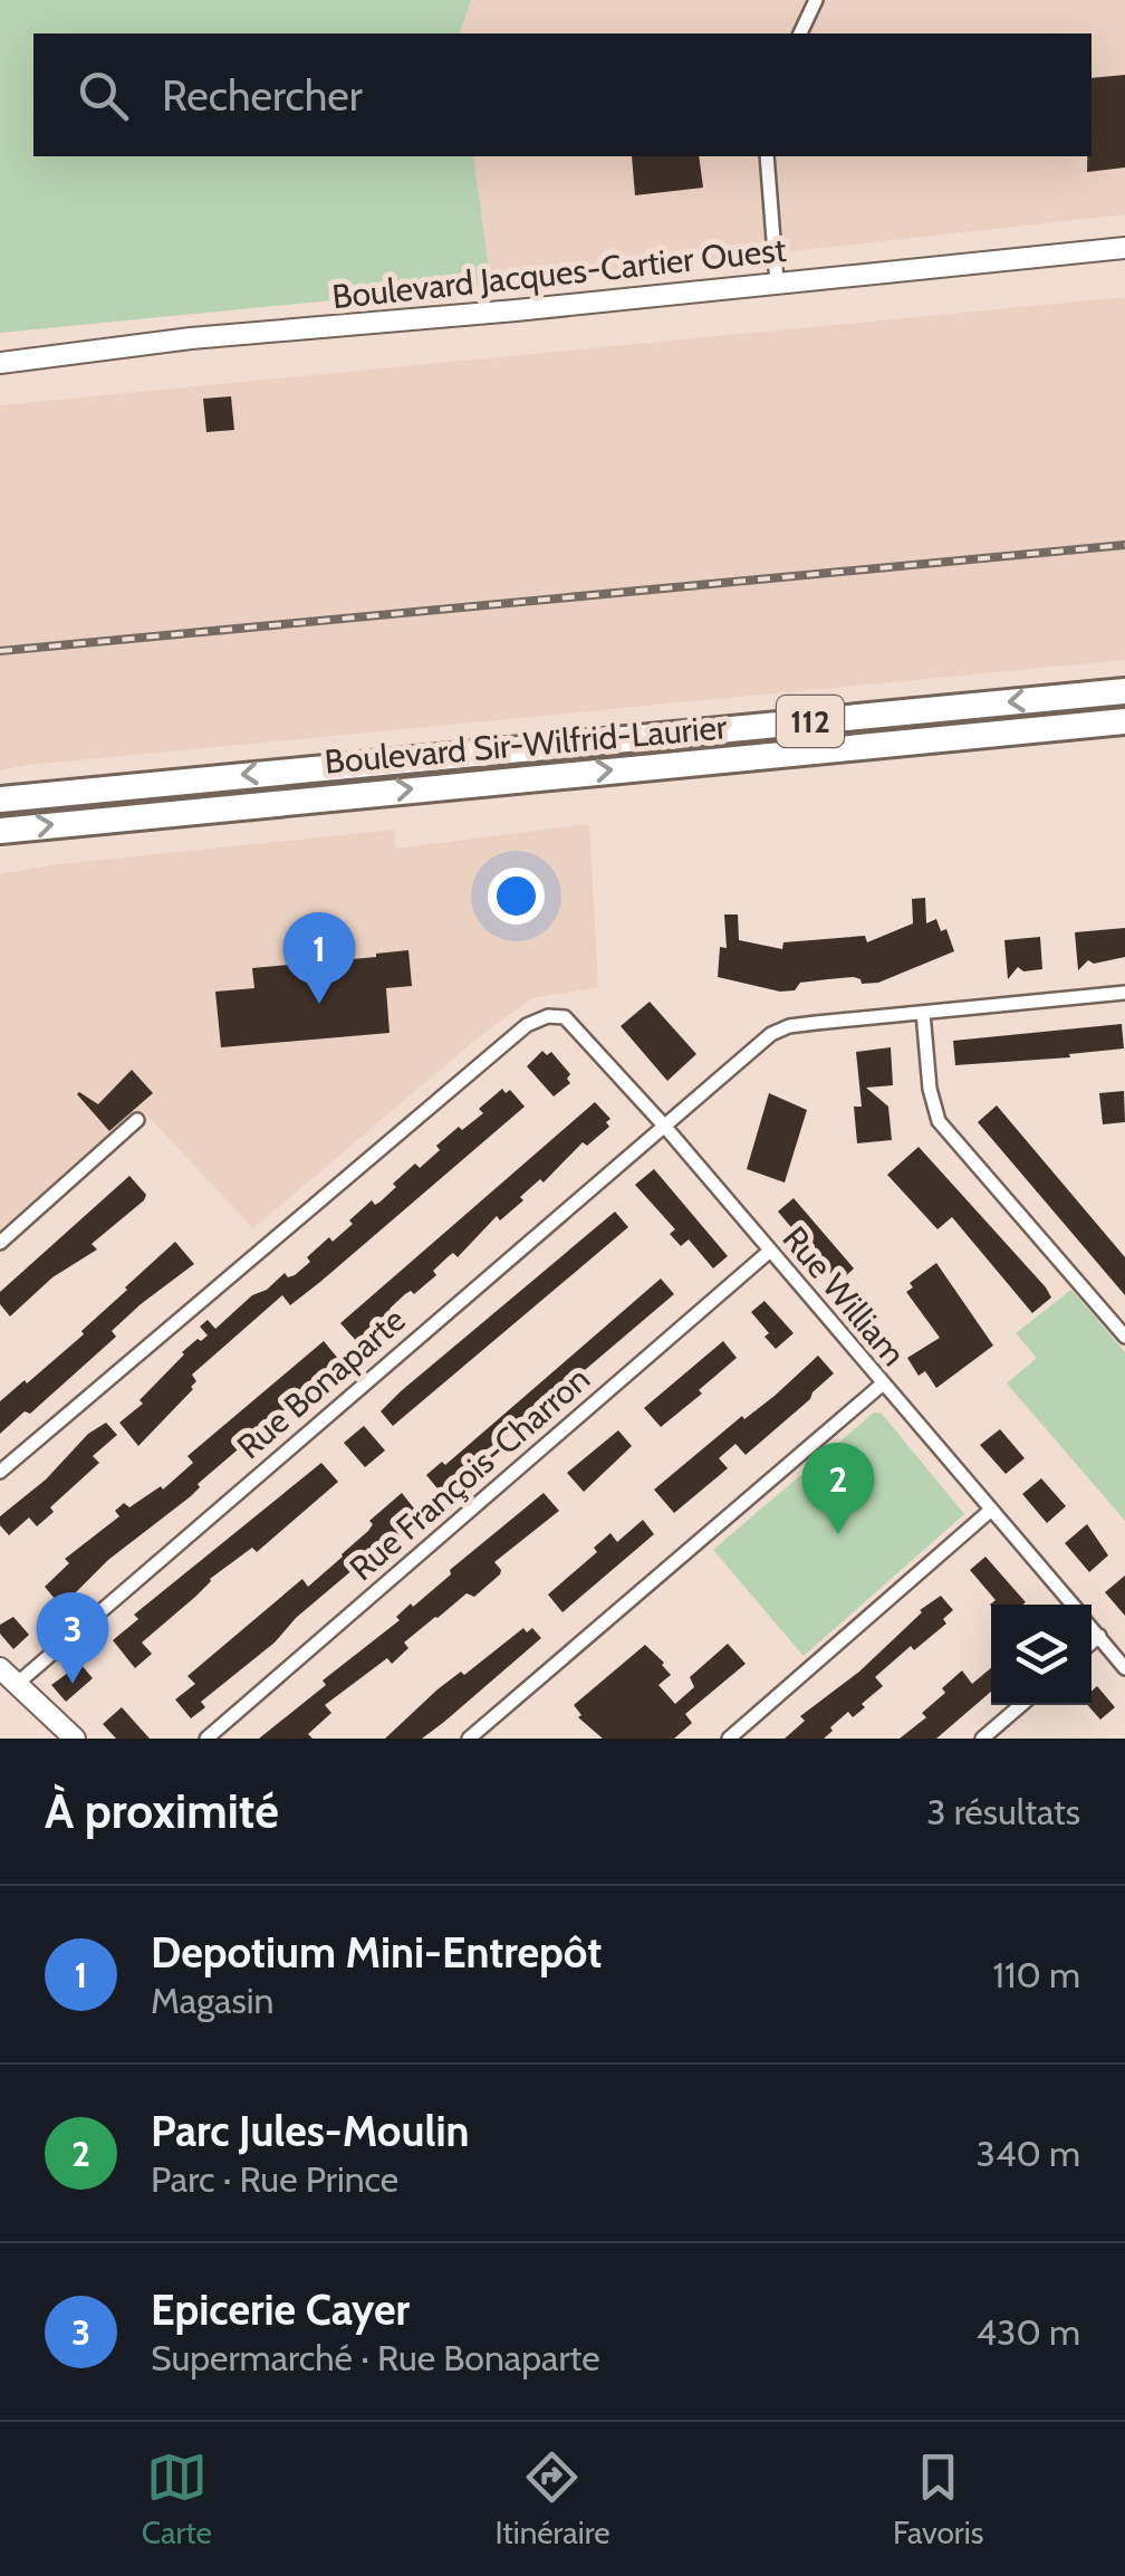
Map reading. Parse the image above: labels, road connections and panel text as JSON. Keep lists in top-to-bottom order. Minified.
{"streets":{"highway":["112","Boulevard Sir-Wilfrid-Laurier"],"main road":["Boulevard Jacques-Cartier Ouest"],"street":["Rue William","Rue Bonaparte","Rue François-Charron"]},"crossings":[["Rue William","Rue Bonaparte"],["Rue William","Rue François-Charron"]],"page":{"search":"Rechercher","pins":["1","2","3"],"heading":["À proximité","3 résultats"],"list":[{"mark":"1","name":"Depotium Mini-Entrepôt","note":"Magasin","value":"110 m"},{"mark":"2","name":"Parc Jules-Moulin","note":"Parc · Rue Prince","value":"340 m"},{"mark":"3","name":"Epicerie Cayer","note":"Supermarché · Rue Bonaparte","value":"430 m"}],"nav":["Carte","Itinéraire","Favoris"]}}
